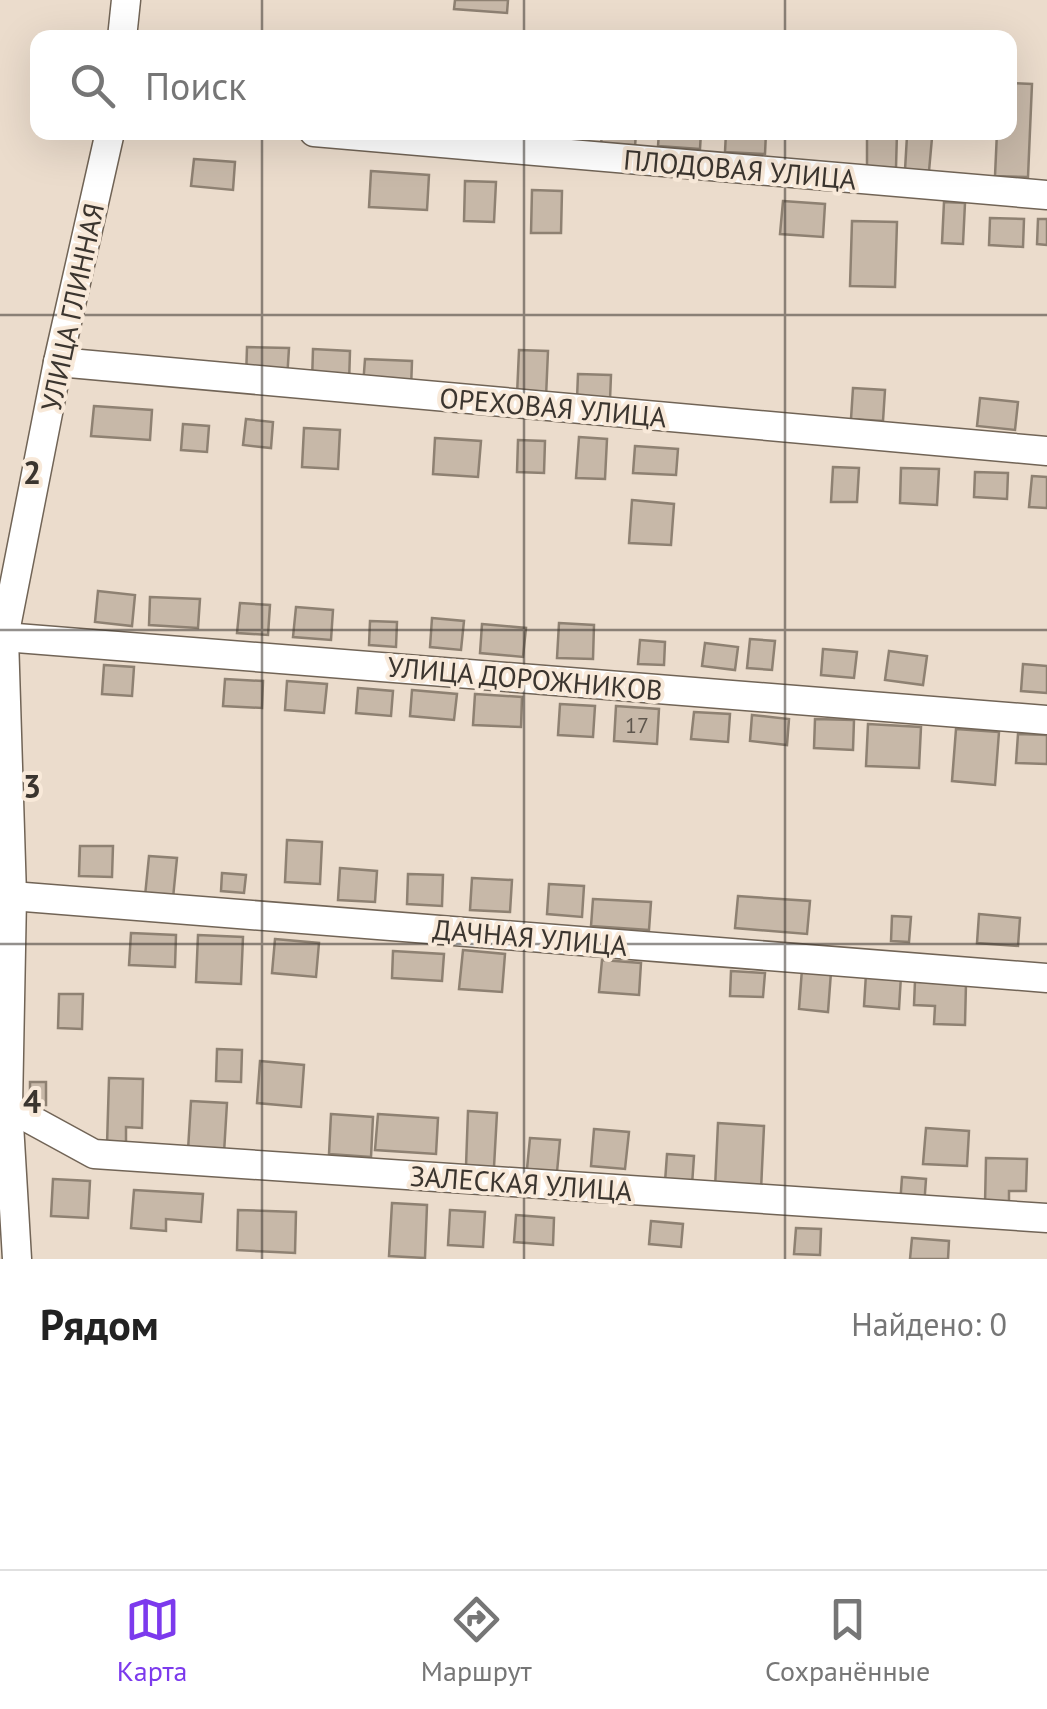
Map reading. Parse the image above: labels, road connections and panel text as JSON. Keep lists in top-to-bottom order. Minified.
{"streets":{"street":["ПЛОДОВАЯ УЛИЦА","УЛИЦА ГЛИННАЯ","ОРЕХОВАЯ УЛИЦА","УЛИЦА ДОРОЖНИКОВ","ДАЧНАЯ УЛИЦА","ЗАЛЕСКАЯ УЛИЦА"]},"crossings":[["УЛИЦА ГЛИННАЯ","ОРЕХОВАЯ УЛИЦА"],["УЛИЦА ГЛИННАЯ","УЛИЦА ДОРОЖНИКОВ"],["УЛИЦА ГЛИННАЯ","ДАЧНАЯ УЛИЦА"],["УЛИЦА ГЛИННАЯ","ЗАЛЕСКАЯ УЛИЦА"]],"house_numbers":["17"],"page":{"search":"Поиск","heading":["Рядом","Найдено: 0"],"nav":["Карта","Маршрут","Сохранённые"]},"grid":{"rows":["2","3","4"]}}
